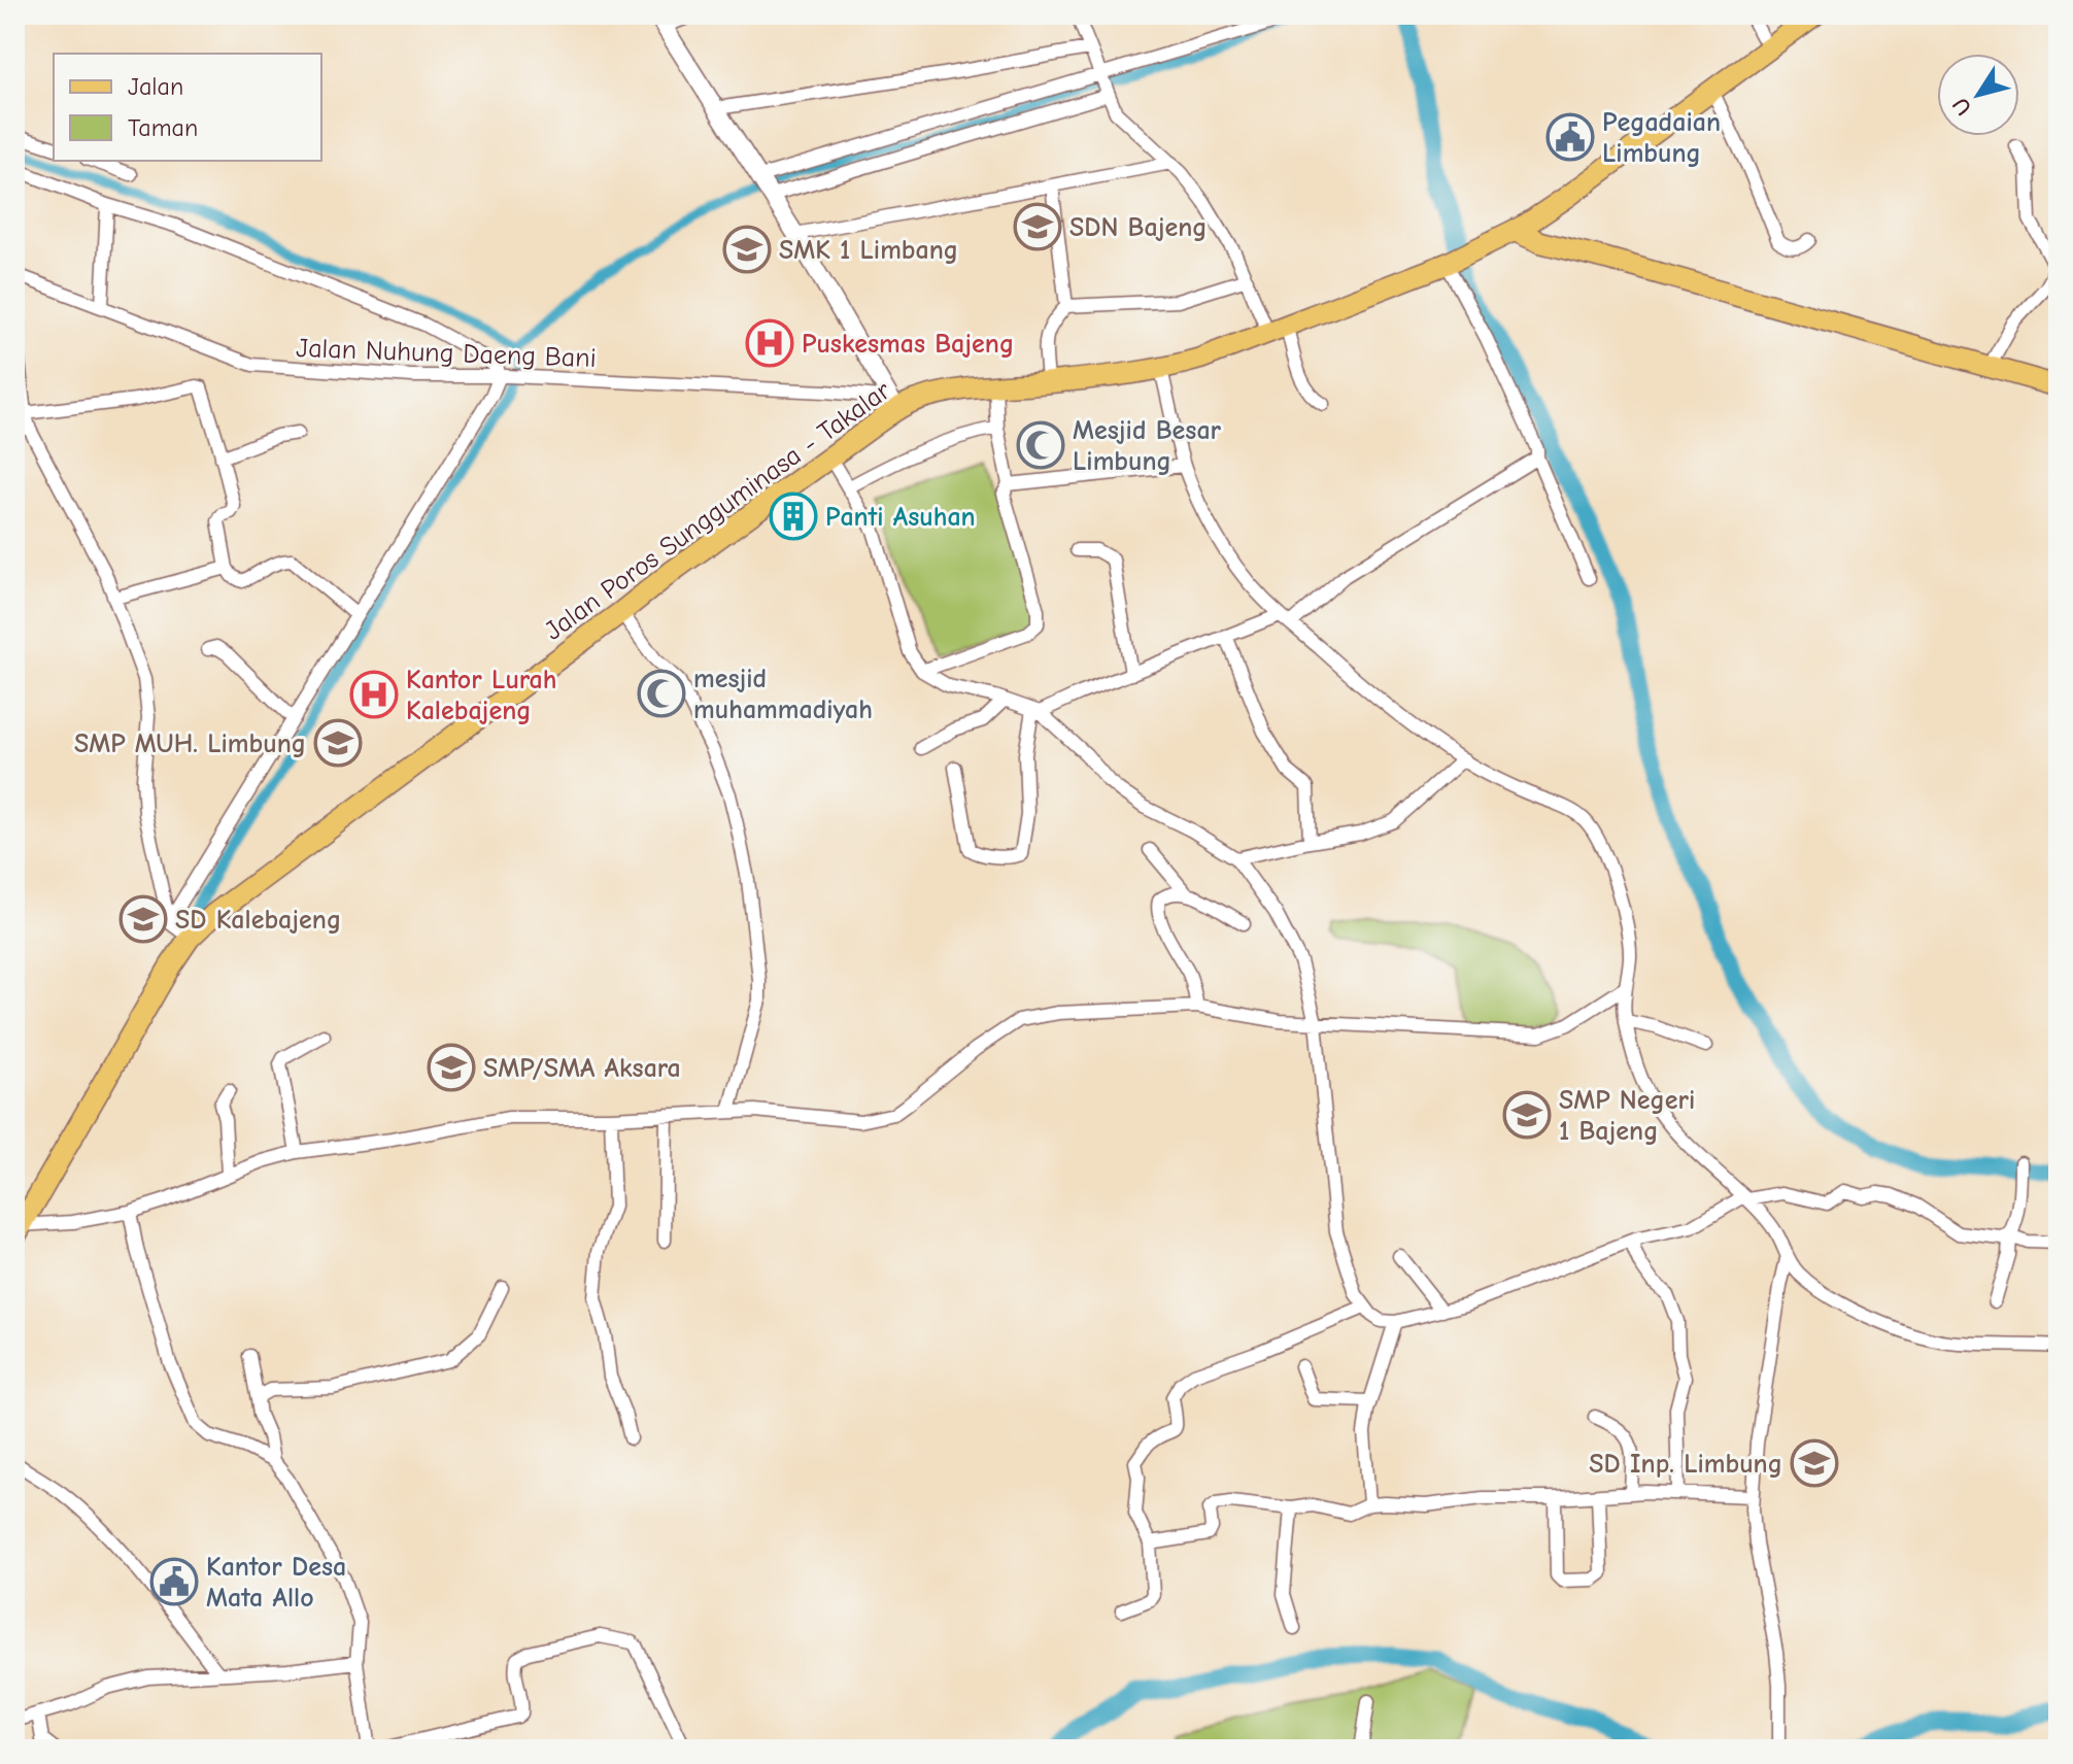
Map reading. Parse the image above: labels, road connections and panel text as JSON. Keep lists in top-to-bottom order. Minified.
{"streets":{"main road":["Jalan Poros Sungguminasa - Takalar"],"street":["Jalan Nuhung Daeng Bani"]},"crossings":[["Jalan Nuhung Daeng Bani","Jalan Poros Sungguminasa - Takalar"]],"places":{"public building":["Pegadaian Limbung","Kantor Desa Mata Allo"],"school or university":["SDN Bajeng","SMK 1 Limbang","SMP MUH. Limbung","SD Kalebajeng","SMP/SMA Aksara","SMP Negeri 1 Bajeng","SD Inp. Limbung"],"hospital":["Puskesmas Bajeng","Kantor Lurah Kalebajeng"],"mosque":["Mesjid Besar Limbung","mesjid muhammadiyah"],"building":["Panti Asuhan"]},"legend":["Jalan","Taman"],"north":"bottom left"}
